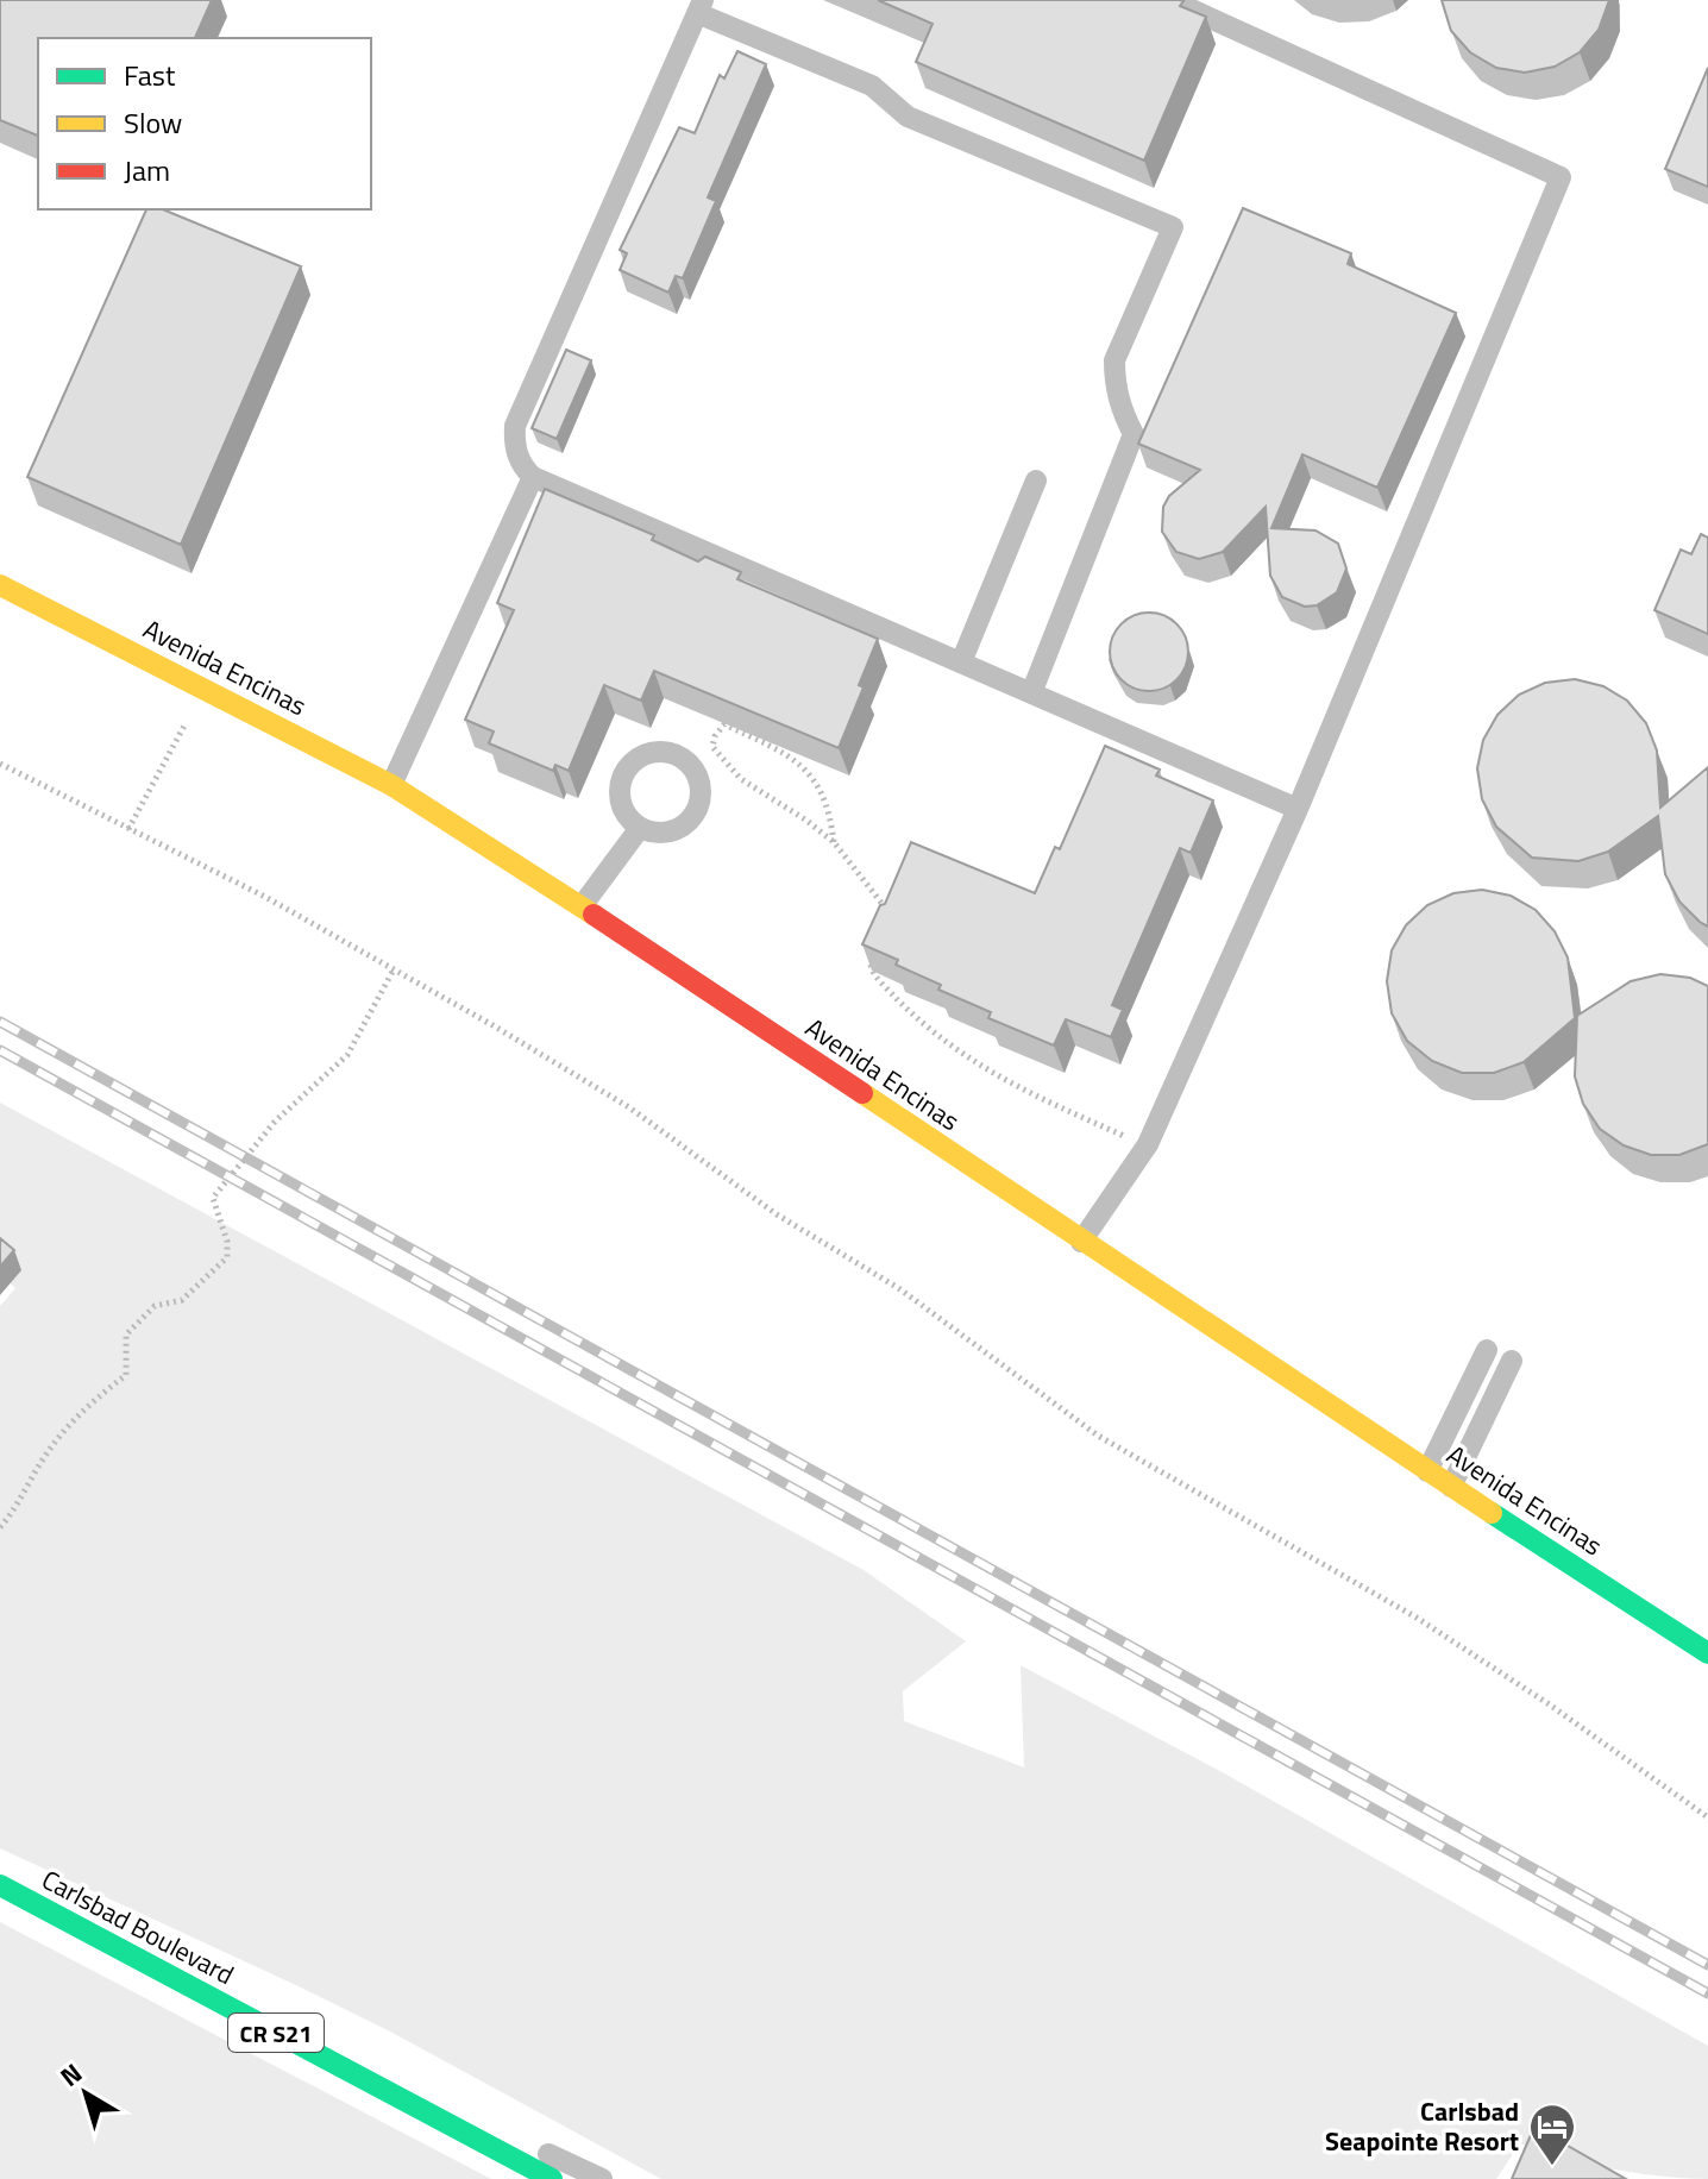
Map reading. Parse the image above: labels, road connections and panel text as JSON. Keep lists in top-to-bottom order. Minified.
{"streets":{"street":["Avenida Encinas","Carlsbad Boulevard","CR S21"]},"places":{"hotel":["Carlsbad Seapointe Resort"]},"legend":["Fast","Slow","Jam"],"north":"top left"}
